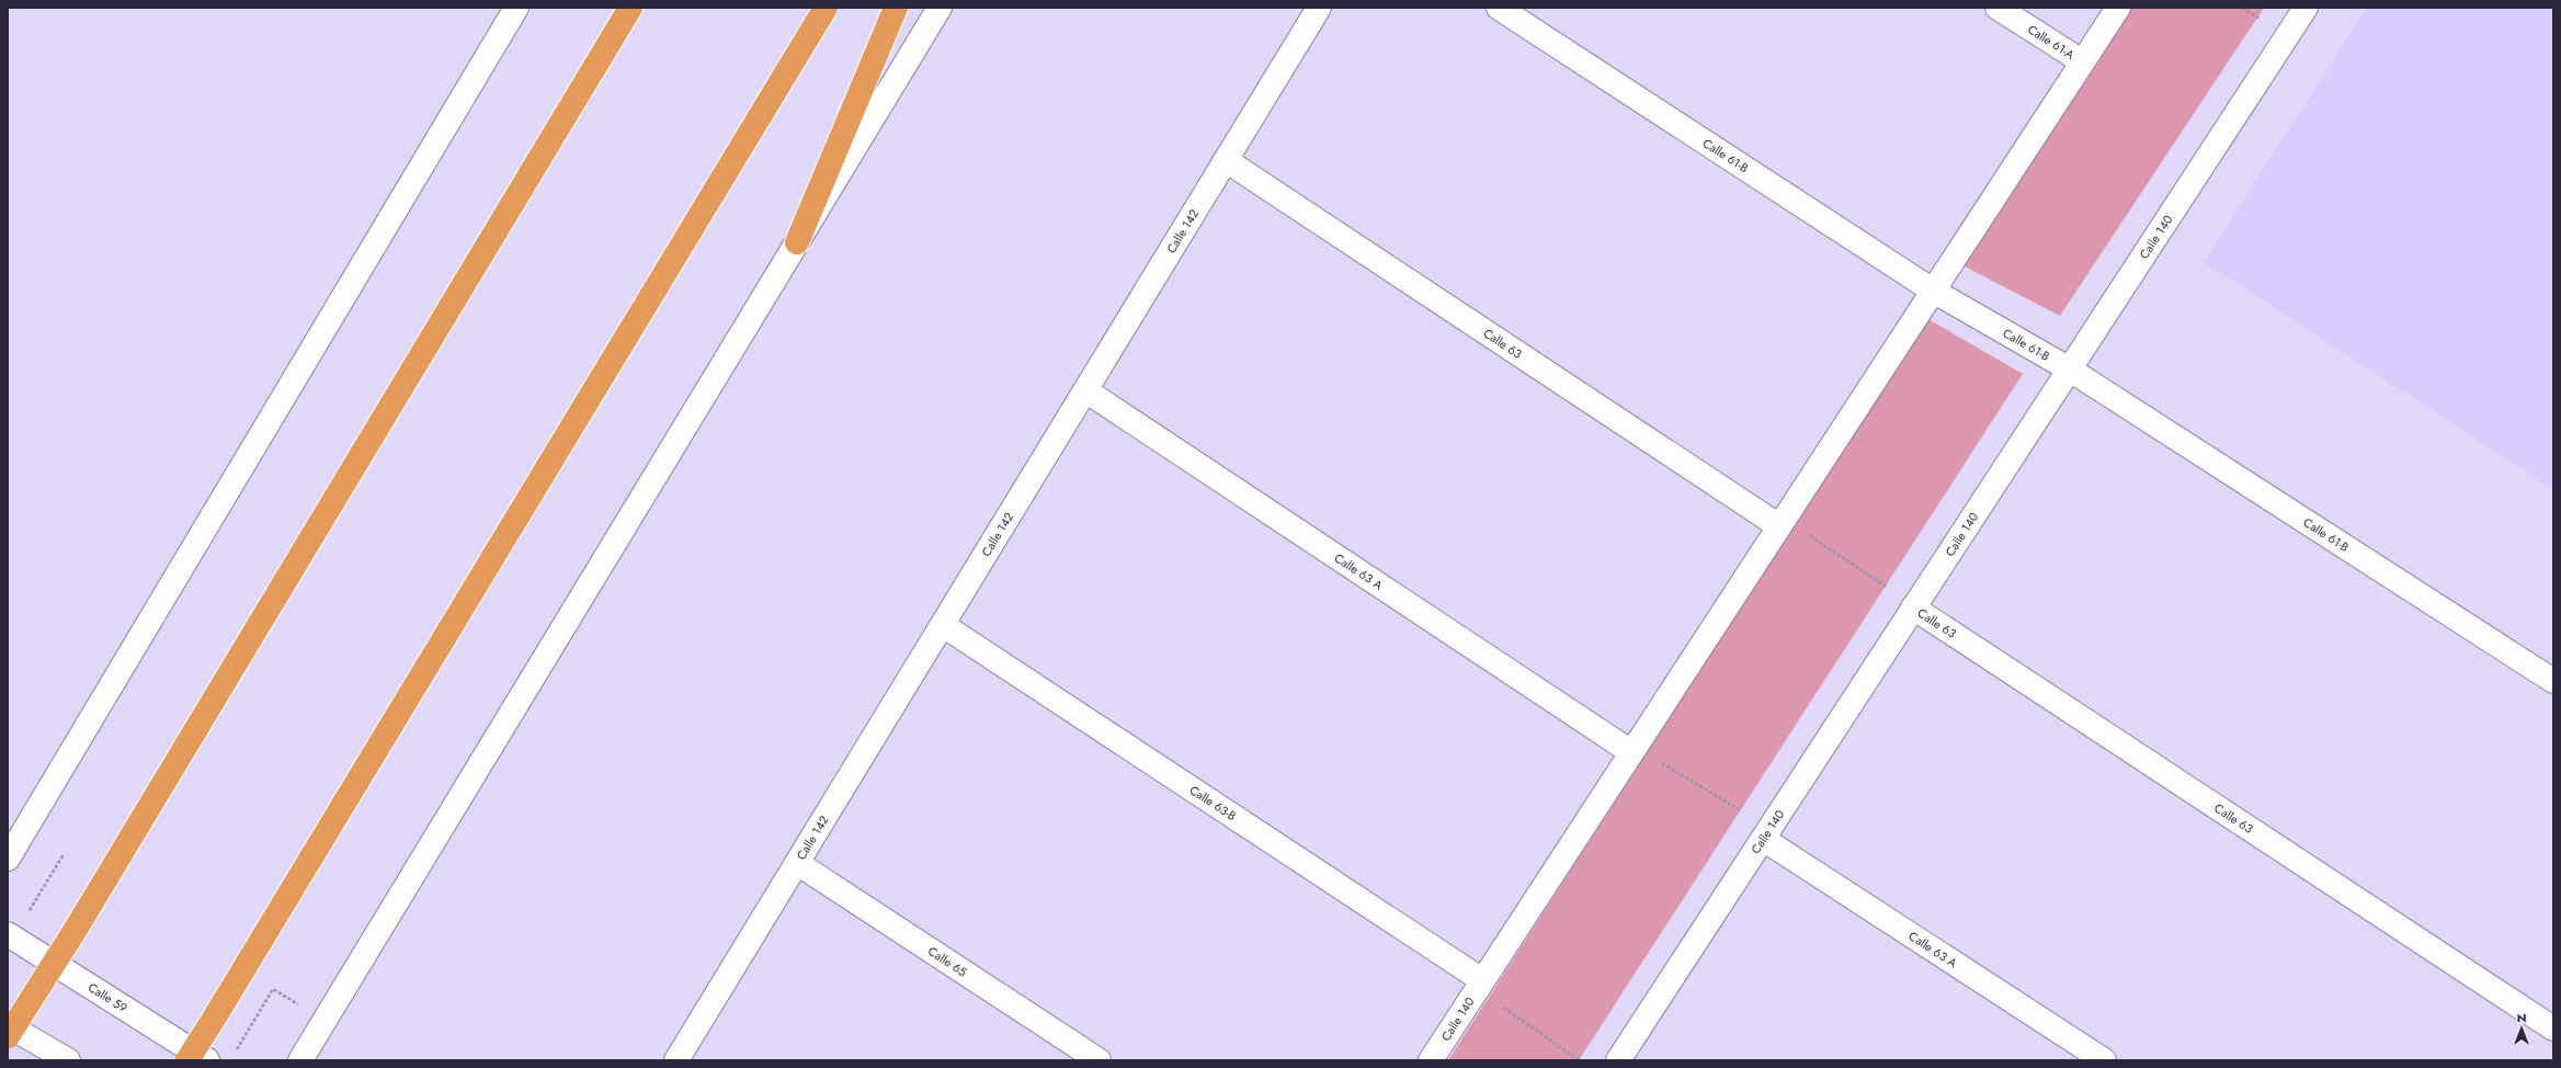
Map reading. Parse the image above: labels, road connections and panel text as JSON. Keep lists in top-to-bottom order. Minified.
{"streets":{"street":["Calle 61-A","Calle 61-B","Calle 142","Calle 140","Calle 63","Calle 63 A","Calle 63-B","Calle 65","Calle 59"]},"crossings":[["Calle 61-A","Calle 140"],["Calle 61-B","Calle 140"],["Calle 142","Calle 63"],["Calle 142","Calle 63 A"],["Calle 142","Calle 63-B"],["Calle 142","Calle 65"],["Calle 140","Calle 63"],["Calle 140","Calle 63 A"],["Calle 140","Calle 63-B"]],"north":"top"}
